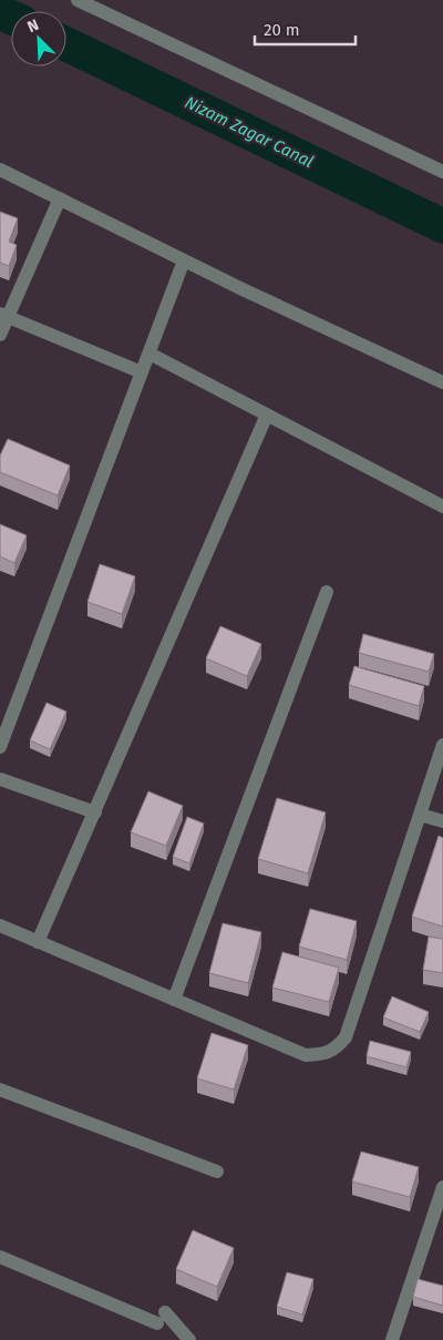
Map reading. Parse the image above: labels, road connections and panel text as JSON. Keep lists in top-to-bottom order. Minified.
{"water":["Nizam Zagar Canal"],"scale_bar":"20 m","north":"top left"}
